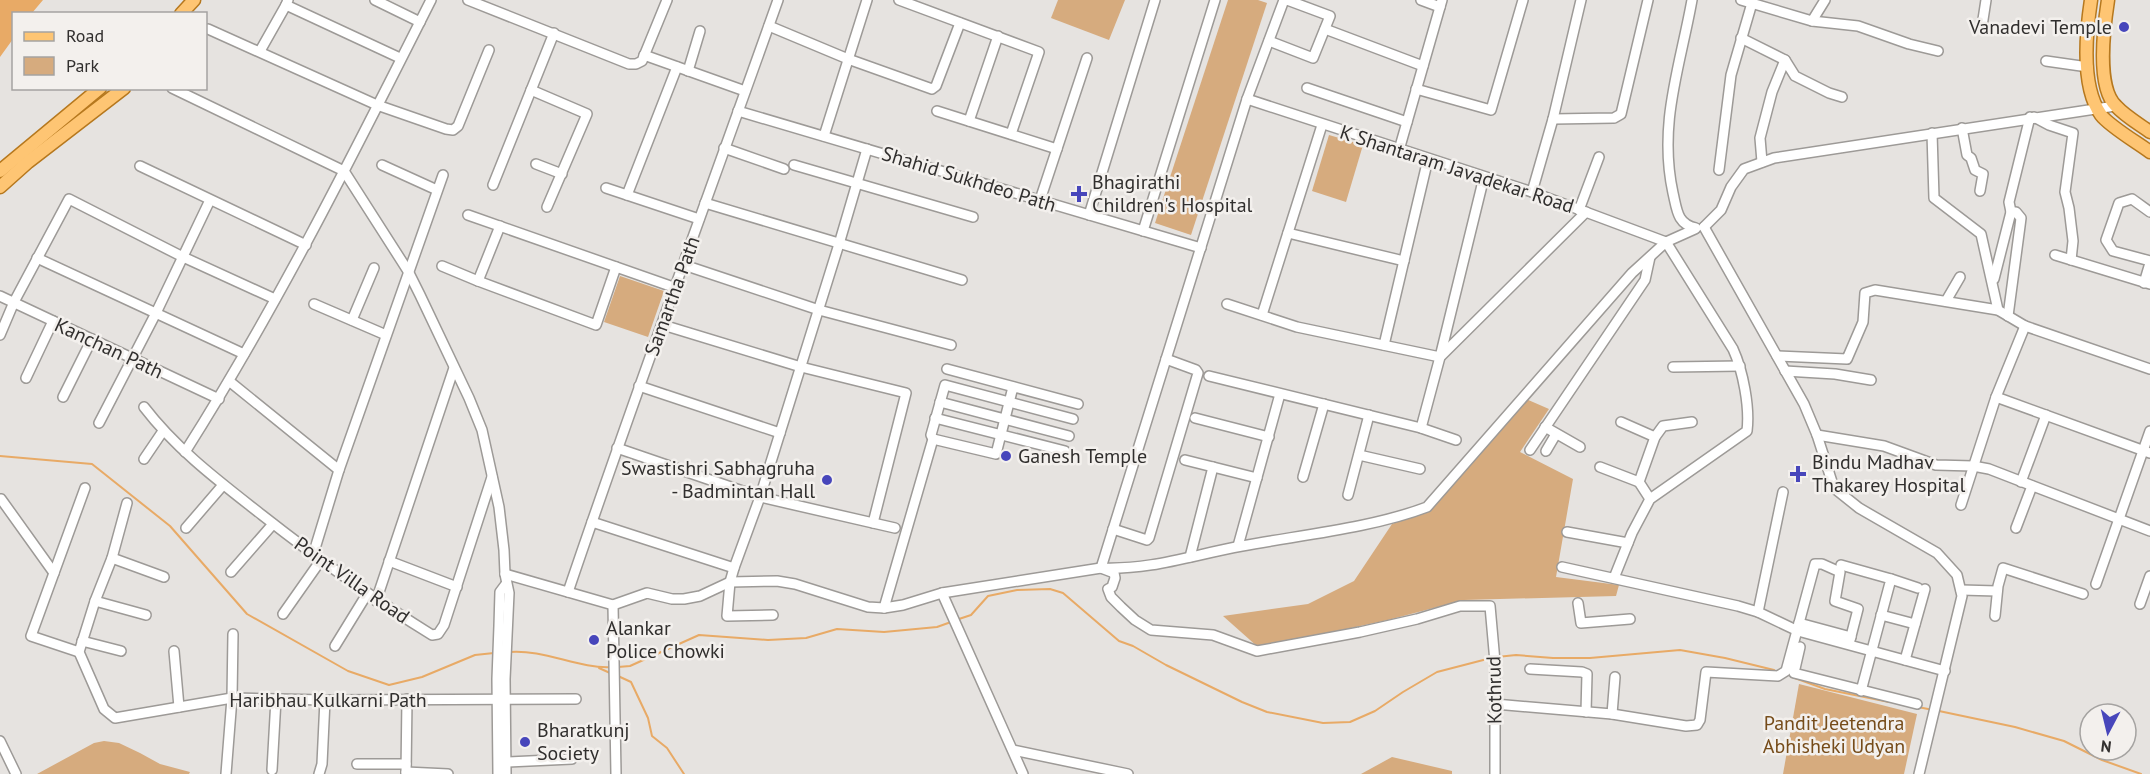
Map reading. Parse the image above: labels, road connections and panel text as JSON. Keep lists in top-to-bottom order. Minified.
{"streets":{"street":["K Shantaram Javadekar Road","Shahid Sukhdeo Path","Samartha Path","Kanchan Path","Point Villa Road","Kothrud","Haribhau Kulkarni Path"]},"crossings":[["Shahid Sukhdeo Path","Samartha Path"]],"parks":["Pandit Jeetendra Abhisheki Udyan"],"places":{"other":["Vanadevi Temple","Ganesh Temple","Swastishri Sabhagruha - Badmintan Hall","Alankar Police Chowki","Bharatkunj Society"],"health":["Bhagirathi Children's Hospital","Bindu Madhav Thakarey Hospital"]},"legend":["Road","Park"],"north":"bottom"}
